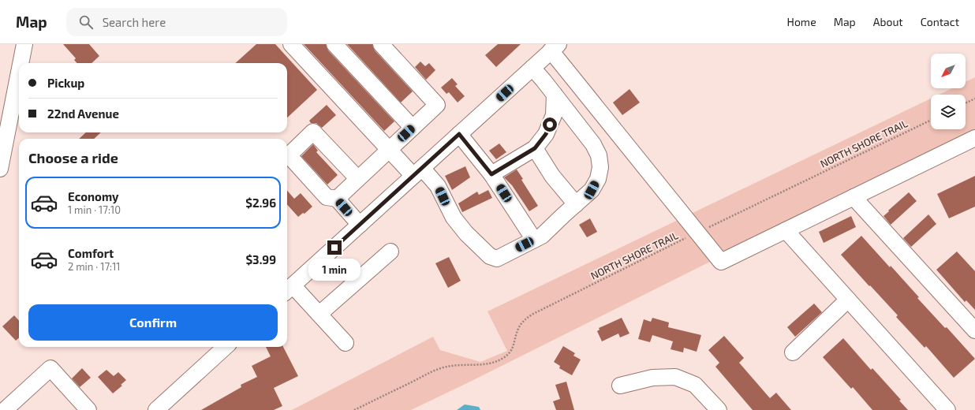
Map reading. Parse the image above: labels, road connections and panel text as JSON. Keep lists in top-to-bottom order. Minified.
{"streets":{"path":["NORTH SHORE TRAIL"]},"north":"bottom left","page":{"header":"Map","search":"Search here","nav":["Home","Map","About","Contact"],"banner":["Pickup","22nd Avenue"],"heading":"Choose a ride","list":[{"name":"Economy","note":"1 min · 17:10","value":"$2.96"},{"name":"Comfort","note":"2 min · 17:11","value":"$3.99"}],"bubble":"1 min","buttons":"Confirm"}}
